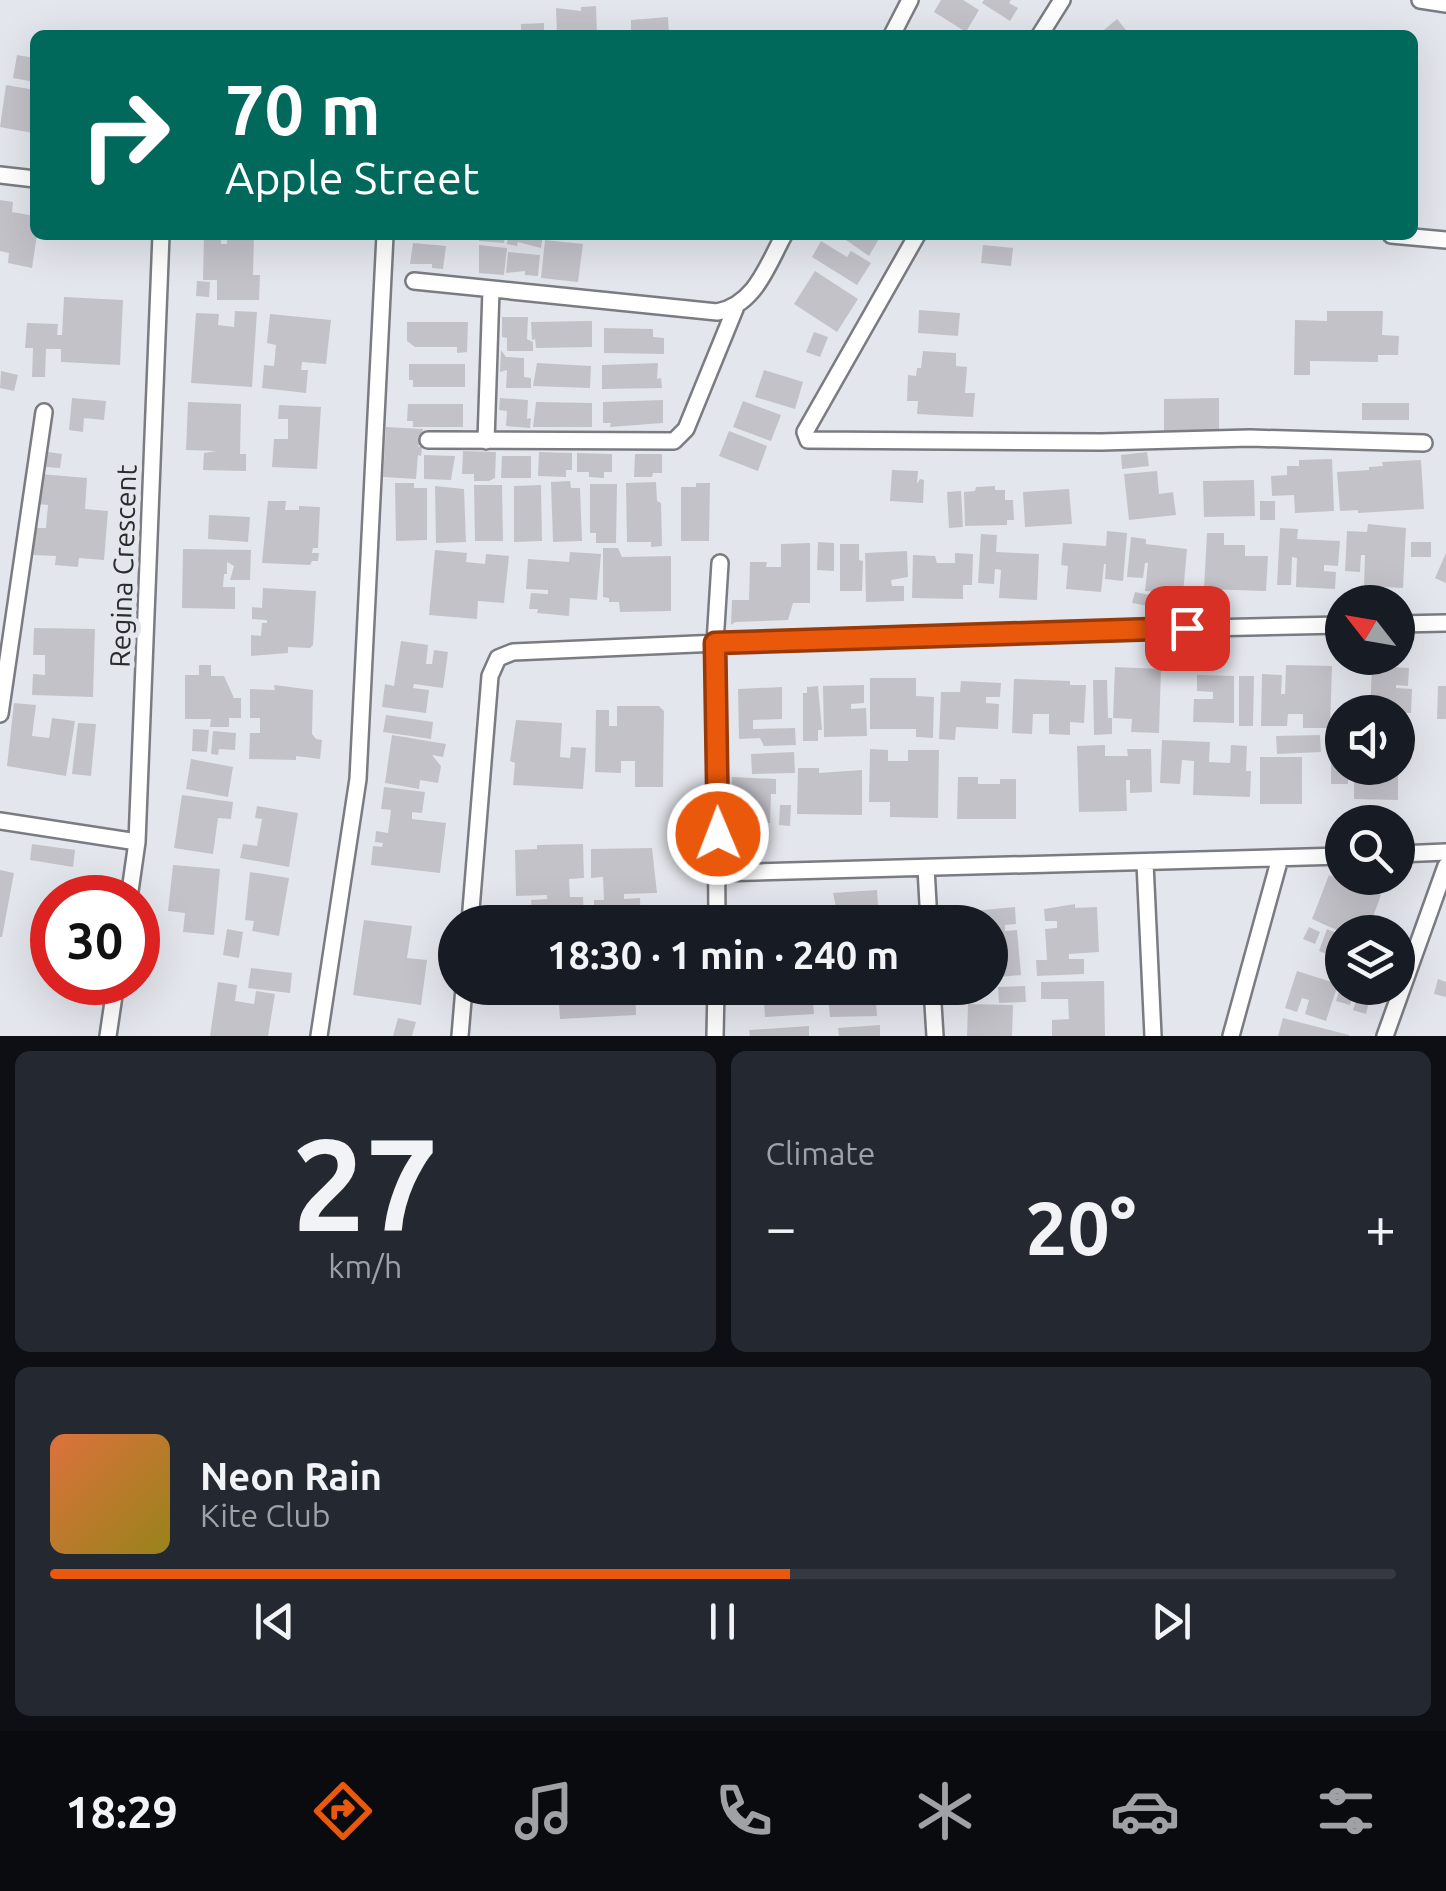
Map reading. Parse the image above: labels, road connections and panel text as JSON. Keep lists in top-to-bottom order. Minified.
{"streets":{"street":["Regina Crescent"]},"north":"top left","page":{"turn":["70 m","Apple Street"],"limit":"30","trip":"18:30 · 1 min · 240 m","tile":[["27","km/h"],"Climate"],"heat":["−","20°","+"],"song":["Neon Rain","Kite Club"],"tabs":"18:29"}}
